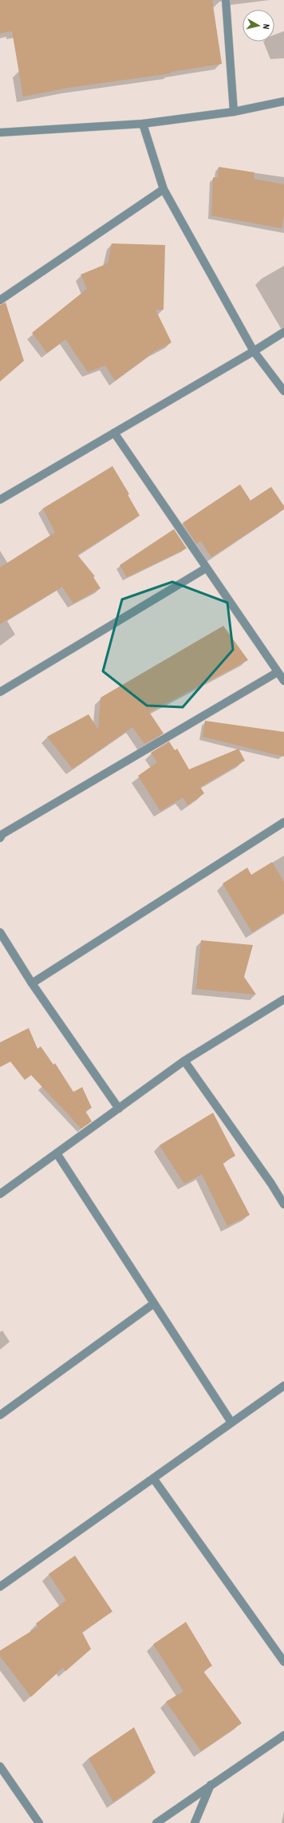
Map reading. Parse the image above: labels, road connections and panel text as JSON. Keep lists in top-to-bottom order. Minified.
{"north":"right"}
